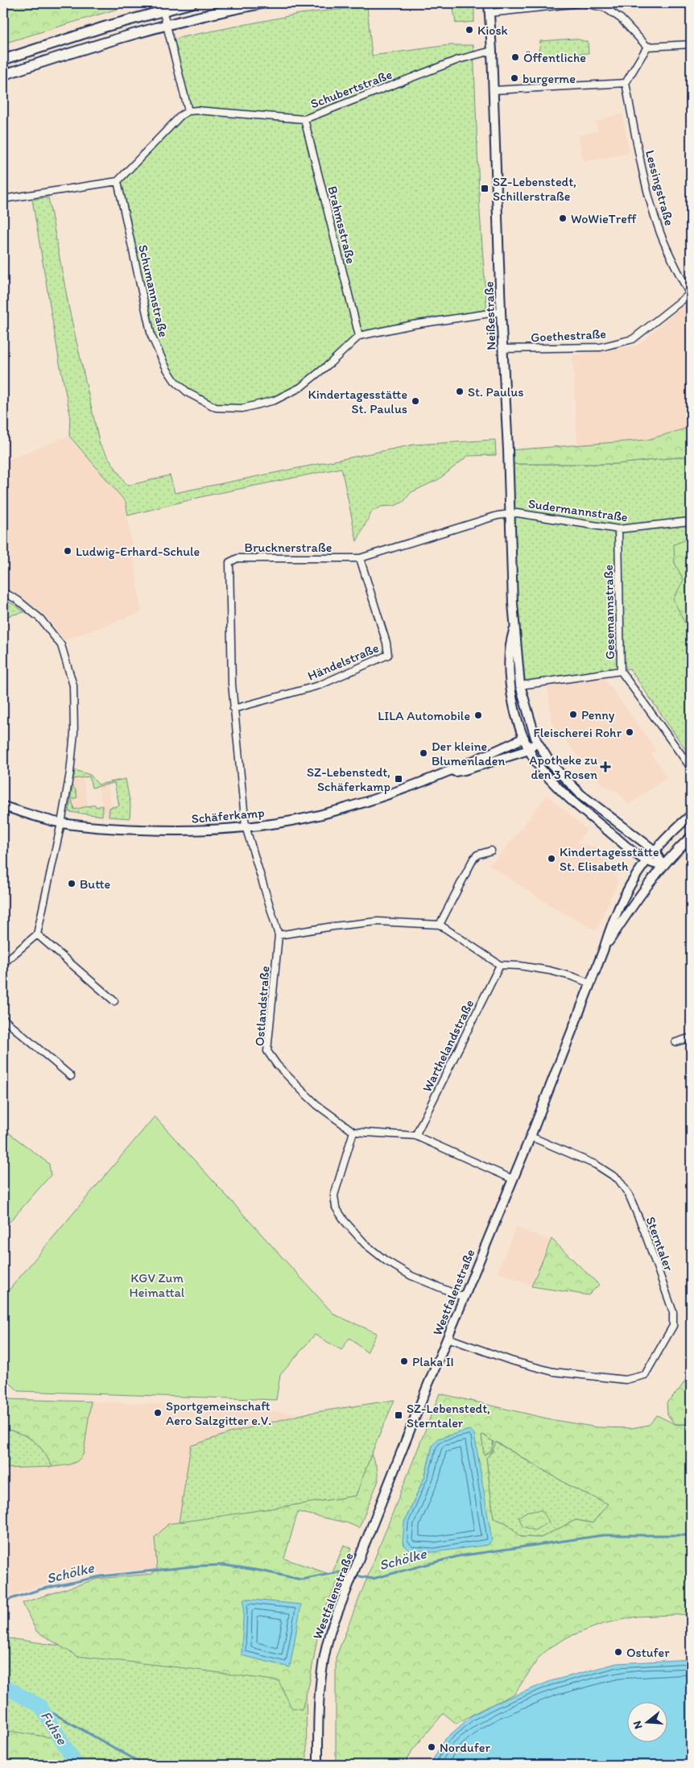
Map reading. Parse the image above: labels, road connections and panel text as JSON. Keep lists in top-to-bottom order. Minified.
{"streets":{"street":["Schubertstraße","Lessingstraße","Brahmsstraße","Schumannstraße","Neißestraße","Goethestraße","Sudermannstraße","Brucknerstraße","Gesemannstraße","Händelstraße","Schäferkamp","Ostlandstraße","Warthelandstraße","Sterntaler","Westfalenstraße"]},"crossings":[["Schubertstraße","Brahmsstraße"],["Schubertstraße","Neißestraße"],["Lessingstraße","Goethestraße"],["Brahmsstraße","Schumannstraße"],["Neißestraße","Goethestraße"],["Neißestraße","Sudermannstraße"],["Neißestraße","Brucknerstraße"],["Neißestraße","Schäferkamp"],["Neißestraße","Westfalenstraße"],["Sudermannstraße","Brucknerstraße"],["Sudermannstraße","Gesemannstraße"],["Brucknerstraße","Händelstraße"],["Brucknerstraße","Schäferkamp"],["Brucknerstraße","Ostlandstraße"],["Schäferkamp","Ostlandstraße"],["Sterntaler","Westfalenstraße"]],"water":["Schölke","Fuhse"],"parks":["KGV Zum Heimattal"],"places":{"other":["Kiosk","Öffentliche","burgerme","WoWieTreff","St. Paulus","Kindertagesstätte St. Paulus","Ludwig-Erhard-Schule","Penny","LILA Automobile","Fleischerei Rohr","Der kleine Blumenladen","Kindertagesstätte St. Elisabeth","Butte","Plaka II","Sportgemeinschaft Aero Salzgitter e.V.","Ostufer","Nordufer"],"transit":["SZ-Lebenstedt, Schillerstraße","SZ-Lebenstedt, Schäferkamp","SZ-Lebenstedt, Sterntaler"],"health":["Apotheke zu den 3 Rosen"]},"north":"left"}
